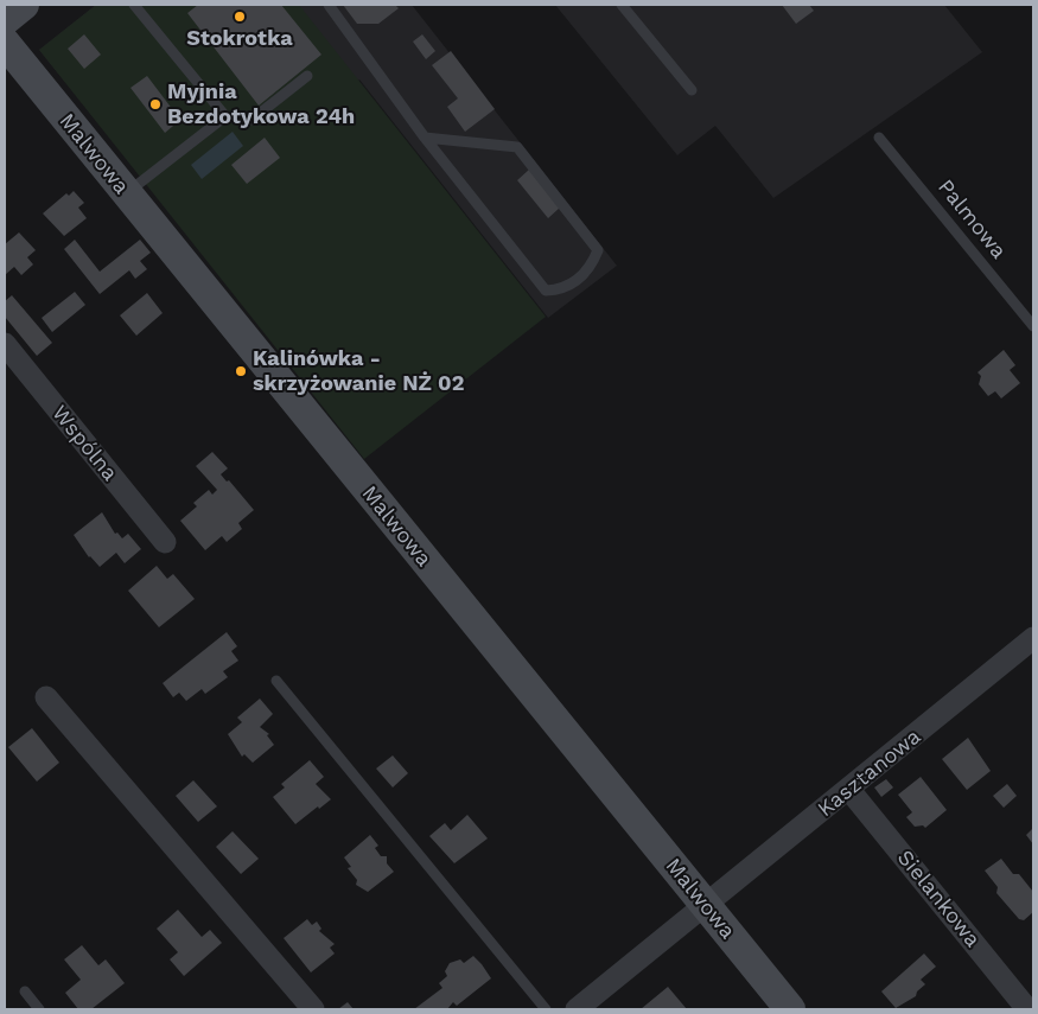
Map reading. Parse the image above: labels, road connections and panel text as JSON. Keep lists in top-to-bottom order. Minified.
{"streets":{"street":["Malwowa","Wspólna","Kasztanowa","Sielankowa"],"lane":["Palmowa"]},"crossings":[["Malwowa","Kasztanowa"],["Kasztanowa","Sielankowa"]],"places":["Stokrotka","Myjnia Bezdotykowa 24h","Kalinówka - skrzyżowanie NŻ 02"]}
